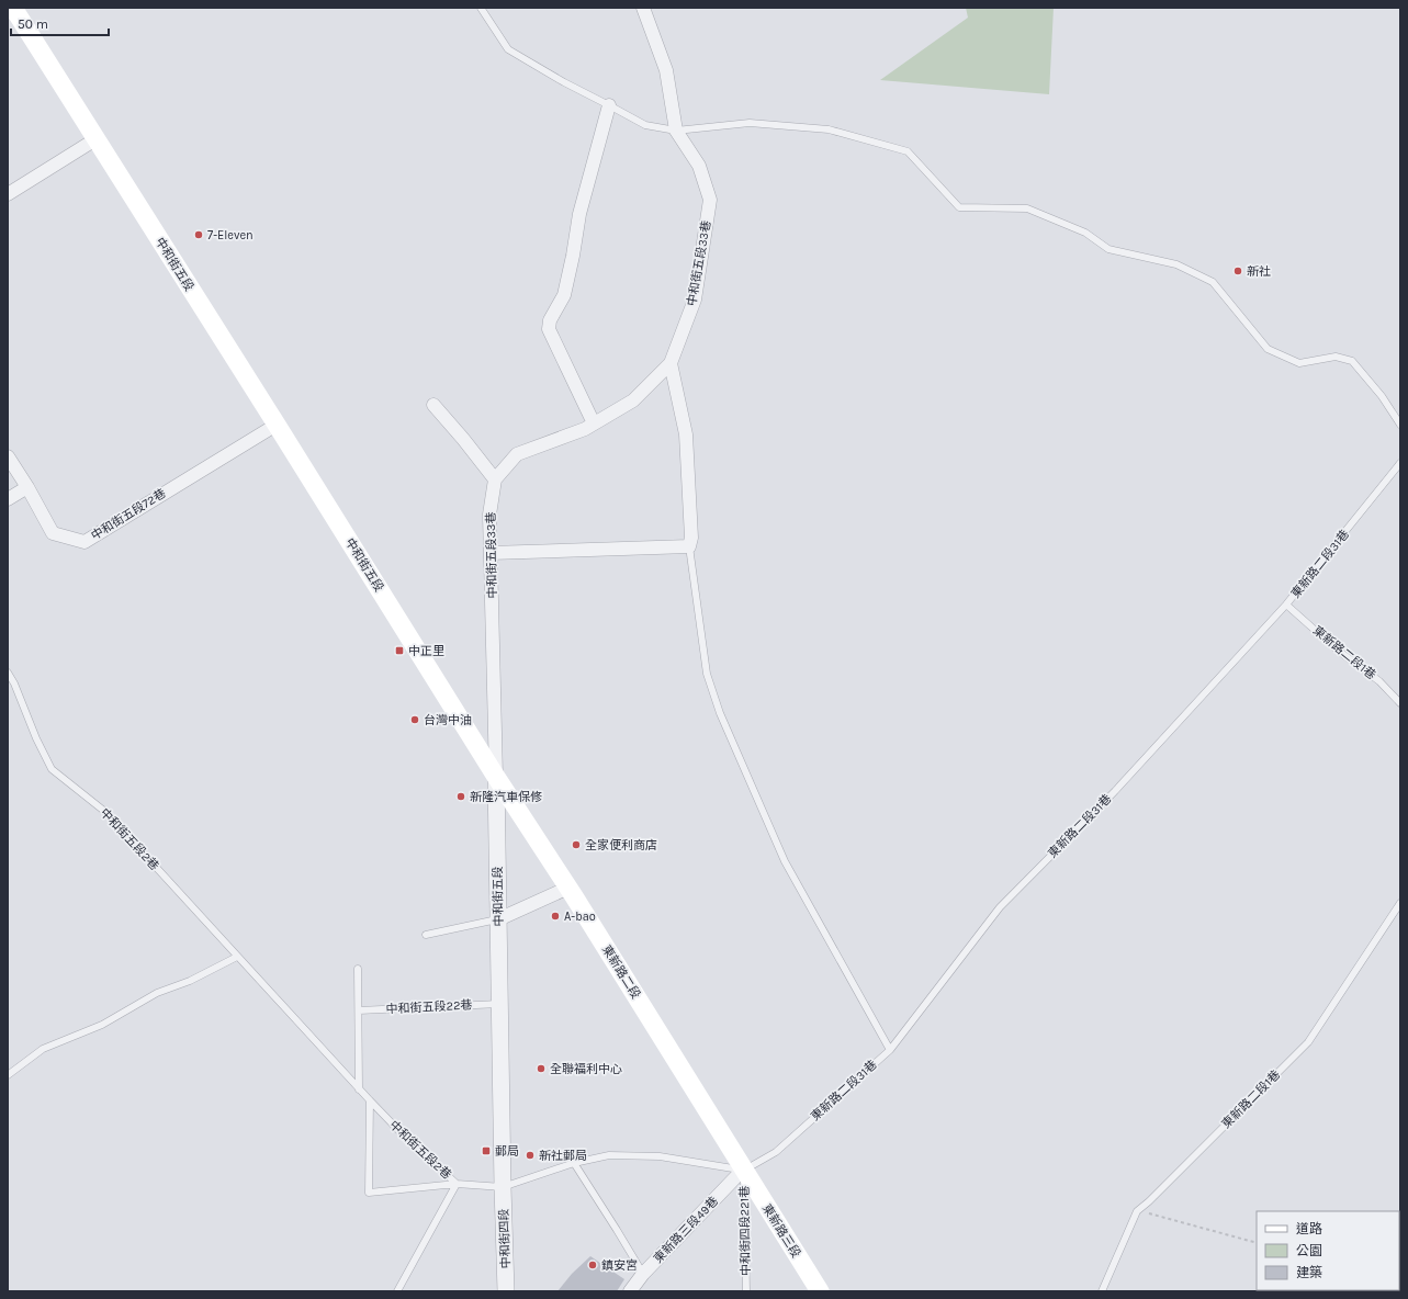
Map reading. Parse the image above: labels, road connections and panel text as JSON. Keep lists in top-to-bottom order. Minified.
{"streets":{"main road":["中和街五段","東新路二段","東新路三段"],"street":["中和街五段33巷","中和街五段72巷","東新路三段49巷","中和街四段"],"lane":["東新路二段31巷","東新路二段1巷","中和街五段2巷","中和街五段22巷","中和街四段221巷"]},"crossings":[["中和街五段33巷","中和街五段"],["中和街五段33巷","東新路二段"],["中和街五段","中和街五段72巷"],["中和街五段","東新路二段"],["中和街五段","中和街五段22巷"],["中和街五段","中和街四段"],["東新路二段31巷","東新路二段1巷"],["東新路二段31巷","東新路二段"],["東新路二段31巷","東新路三段49巷"],["東新路二段31巷","中和街四段221巷"],["東新路二段31巷","東新路三段"],["東新路二段","東新路三段49巷"],["東新路二段","中和街四段221巷"],["東新路二段","東新路三段"],["東新路三段49巷","中和街四段221巷"],["東新路三段49巷","東新路三段"],["中和街四段221巷","東新路三段"]],"places":{"other":["7-Eleven","新社","台灣中油","新隆汽車保修","全家便利商店","A-bao","全聯福利中心","新社郵局","鎮安宮"],"transit":["中正里","郵局"]},"legend":["道路","公園","建築"],"scale_bar":"50 m"}
